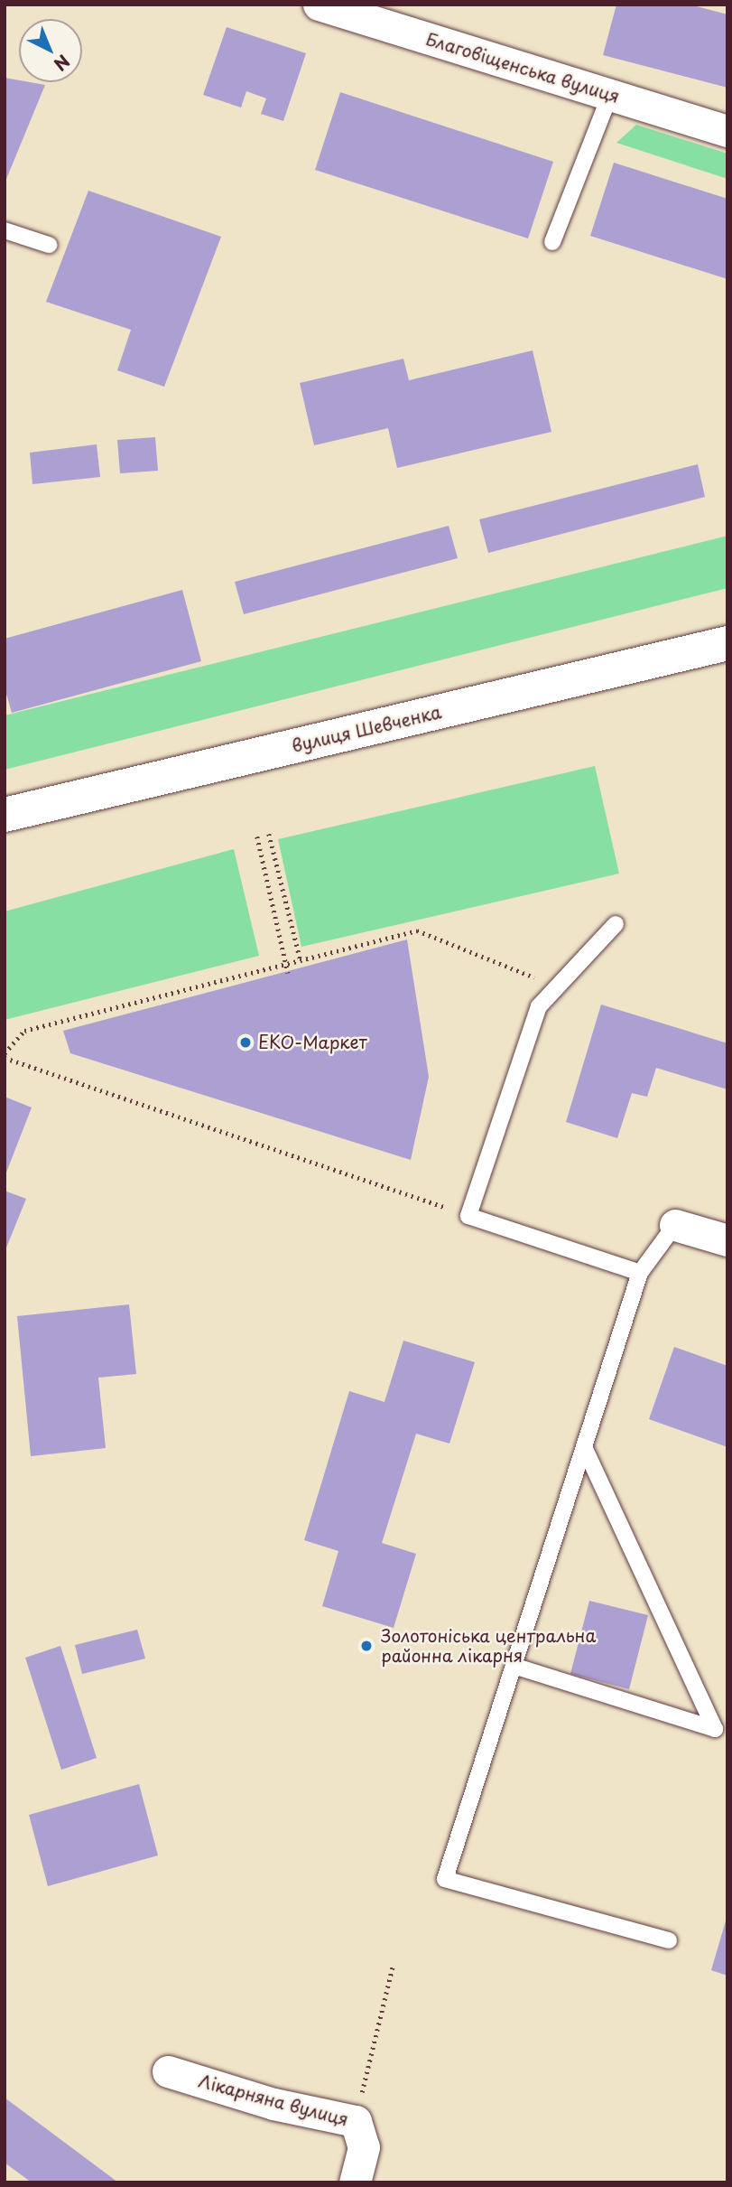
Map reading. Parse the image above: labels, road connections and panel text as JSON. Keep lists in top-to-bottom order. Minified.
{"streets":{"main road":["вулиця Шевченка"],"street":["Благовіщенська вулиця","Лікарняна вулиця"]},"places":["ЕКО-Маркет","Золотоніська центральна районна лікарня"],"north":"bottom right"}
